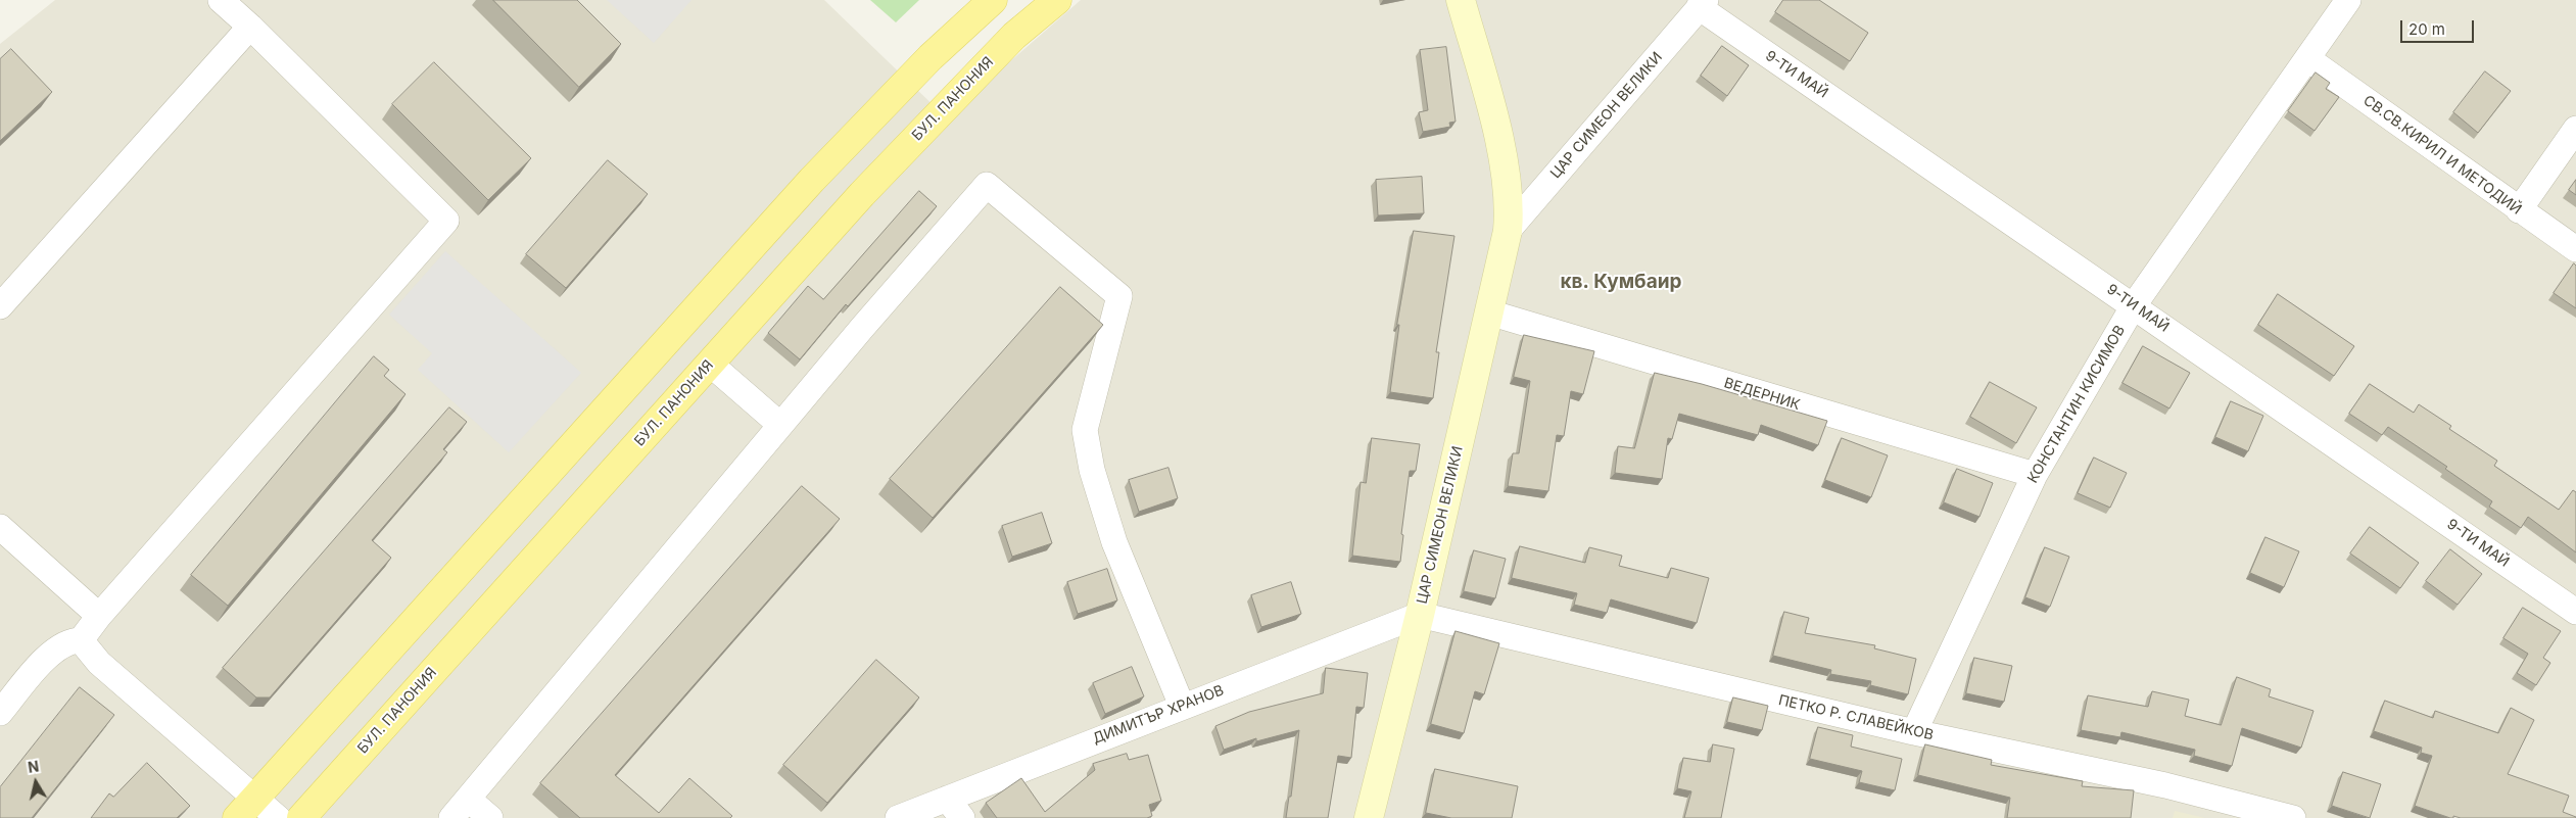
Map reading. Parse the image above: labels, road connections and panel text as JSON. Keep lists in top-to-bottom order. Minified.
{"streets":{"main road":["БУЛ. ПАНОНИЯ","ЦАР СИМЕОН ВЕЛИКИ"],"street":["9-ТИ МАЙ","СВ.СВ.КИРИЛ И МЕТОДИЙ","ВЕДЕРНИК","КОНСТАНТИН КИСИМОВ","ДИМИТЪР ХРАНОВ","ПЕТКО Р. СЛАВЕЙКОВ"]},"crossings":[["9-ТИ МАЙ","ЦАР СИМЕОН ВЕЛИКИ"],["9-ТИ МАЙ","КОНСТАНТИН КИСИМОВ"],["ЦАР СИМЕОН ВЕЛИКИ","ВЕДЕРНИК"],["ЦАР СИМЕОН ВЕЛИКИ","ДИМИТЪР ХРАНОВ"],["ЦАР СИМЕОН ВЕЛИКИ","ПЕТКО Р. СЛАВЕЙКОВ"],["СВ.СВ.КИРИЛ И МЕТОДИЙ","КОНСТАНТИН КИСИМОВ"],["ВЕДЕРНИК","КОНСТАНТИН КИСИМОВ"],["КОНСТАНТИН КИСИМОВ","ПЕТКО Р. СЛАВЕЙКОВ"],["ДИМИТЪР ХРАНОВ","ПЕТКО Р. СЛАВЕЙКОВ"]],"districts":["кв. Кумбаир"],"scale_bar":"20 m","north":"top"}
